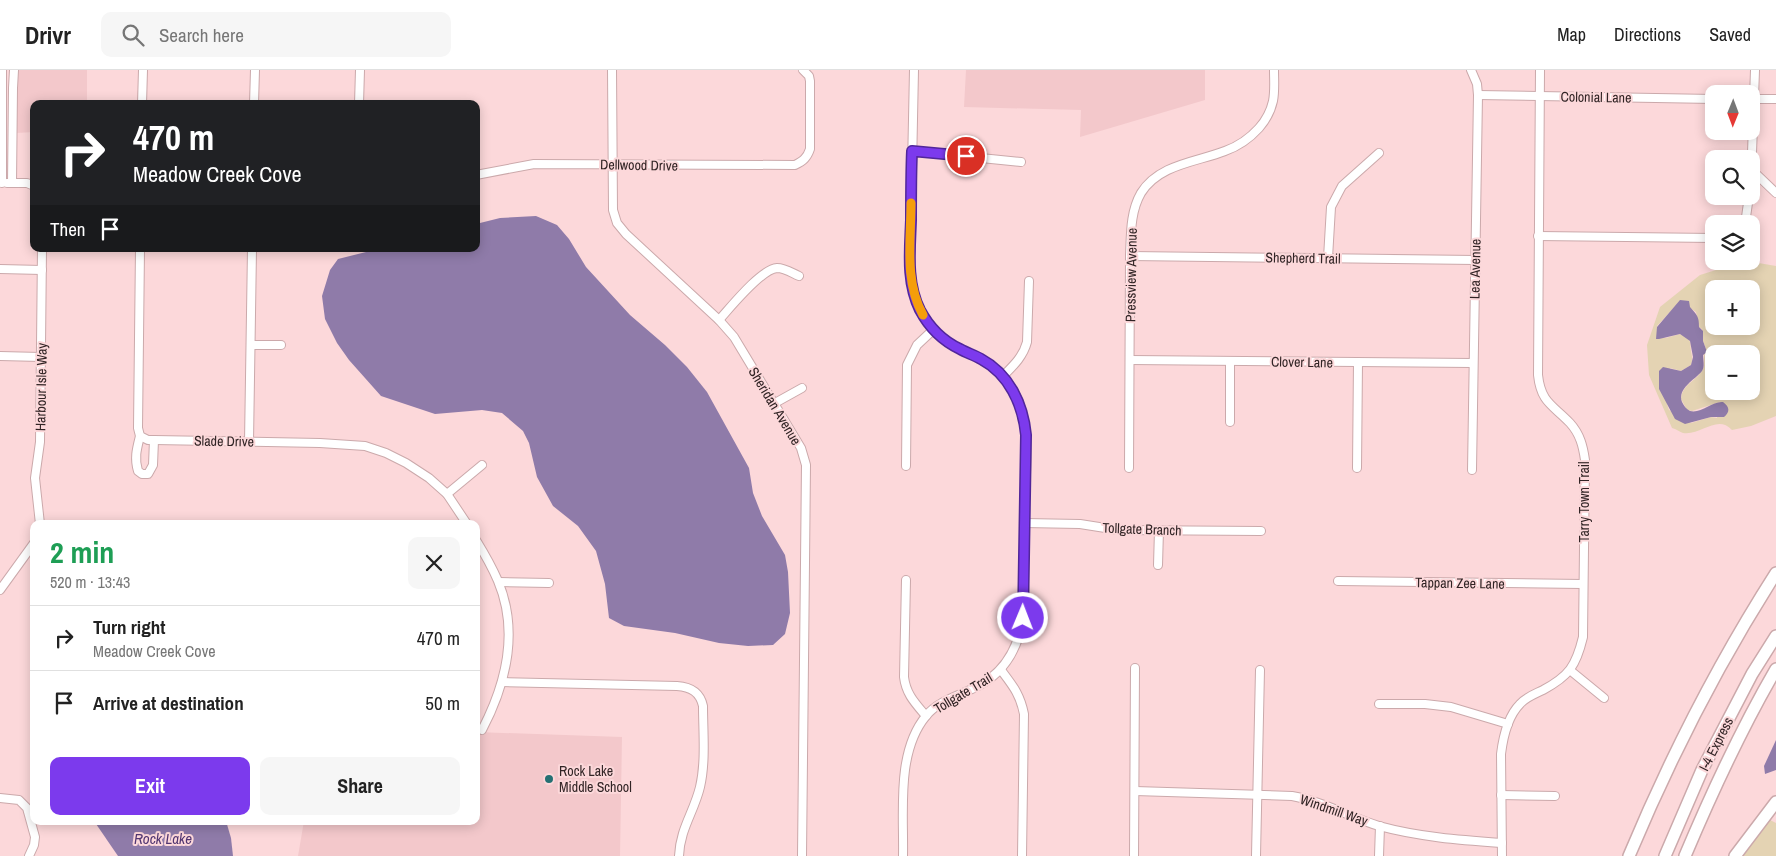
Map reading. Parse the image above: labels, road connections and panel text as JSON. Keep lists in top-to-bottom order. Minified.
{"streets":{"highway":["I-4 Express"],"street":["Colonial Lane","Dellwood Drive","Shepherd Trail","Lea Avenue","Pressview Avenue","Clover Lane","Harbour Isle Way","Sheridan Avenue","Slade Drive","Tarry Town Trail","Tollgate Branch","Tappan Zee Lane","Tollgate Trail","Windmill Way"]},"crossings":[["Colonial Lane","Lea Avenue"],["Colonial Lane","Tarry Town Trail"],["Dellwood Drive","Sheridan Avenue"],["Shepherd Trail","Lea Avenue"],["Shepherd Trail","Pressview Avenue"],["Lea Avenue","Clover Lane"],["Pressview Avenue","Clover Lane"],["Tarry Town Trail","Tappan Zee Lane"],["Tollgate Branch","Tollgate Trail"]],"water":["Rock Lake"],"places":["Rock Lake Middle School"],"north":"bottom","page":{"header":"Drivr","search":"Search here","nav":["Map","Directions","Saved"],"map_buttons":["+","−"],"turn":["470 m","Meadow Creek Cove"],"then":"Then","heading":["2 min","520 m · 13:43"],"list":[{"name":"Turn right","note":"Meadow Creek Cove","value":"470 m"},{"name":"Arrive at destination","value":"50 m"}],"buttons":["Exit","Share"]}}
